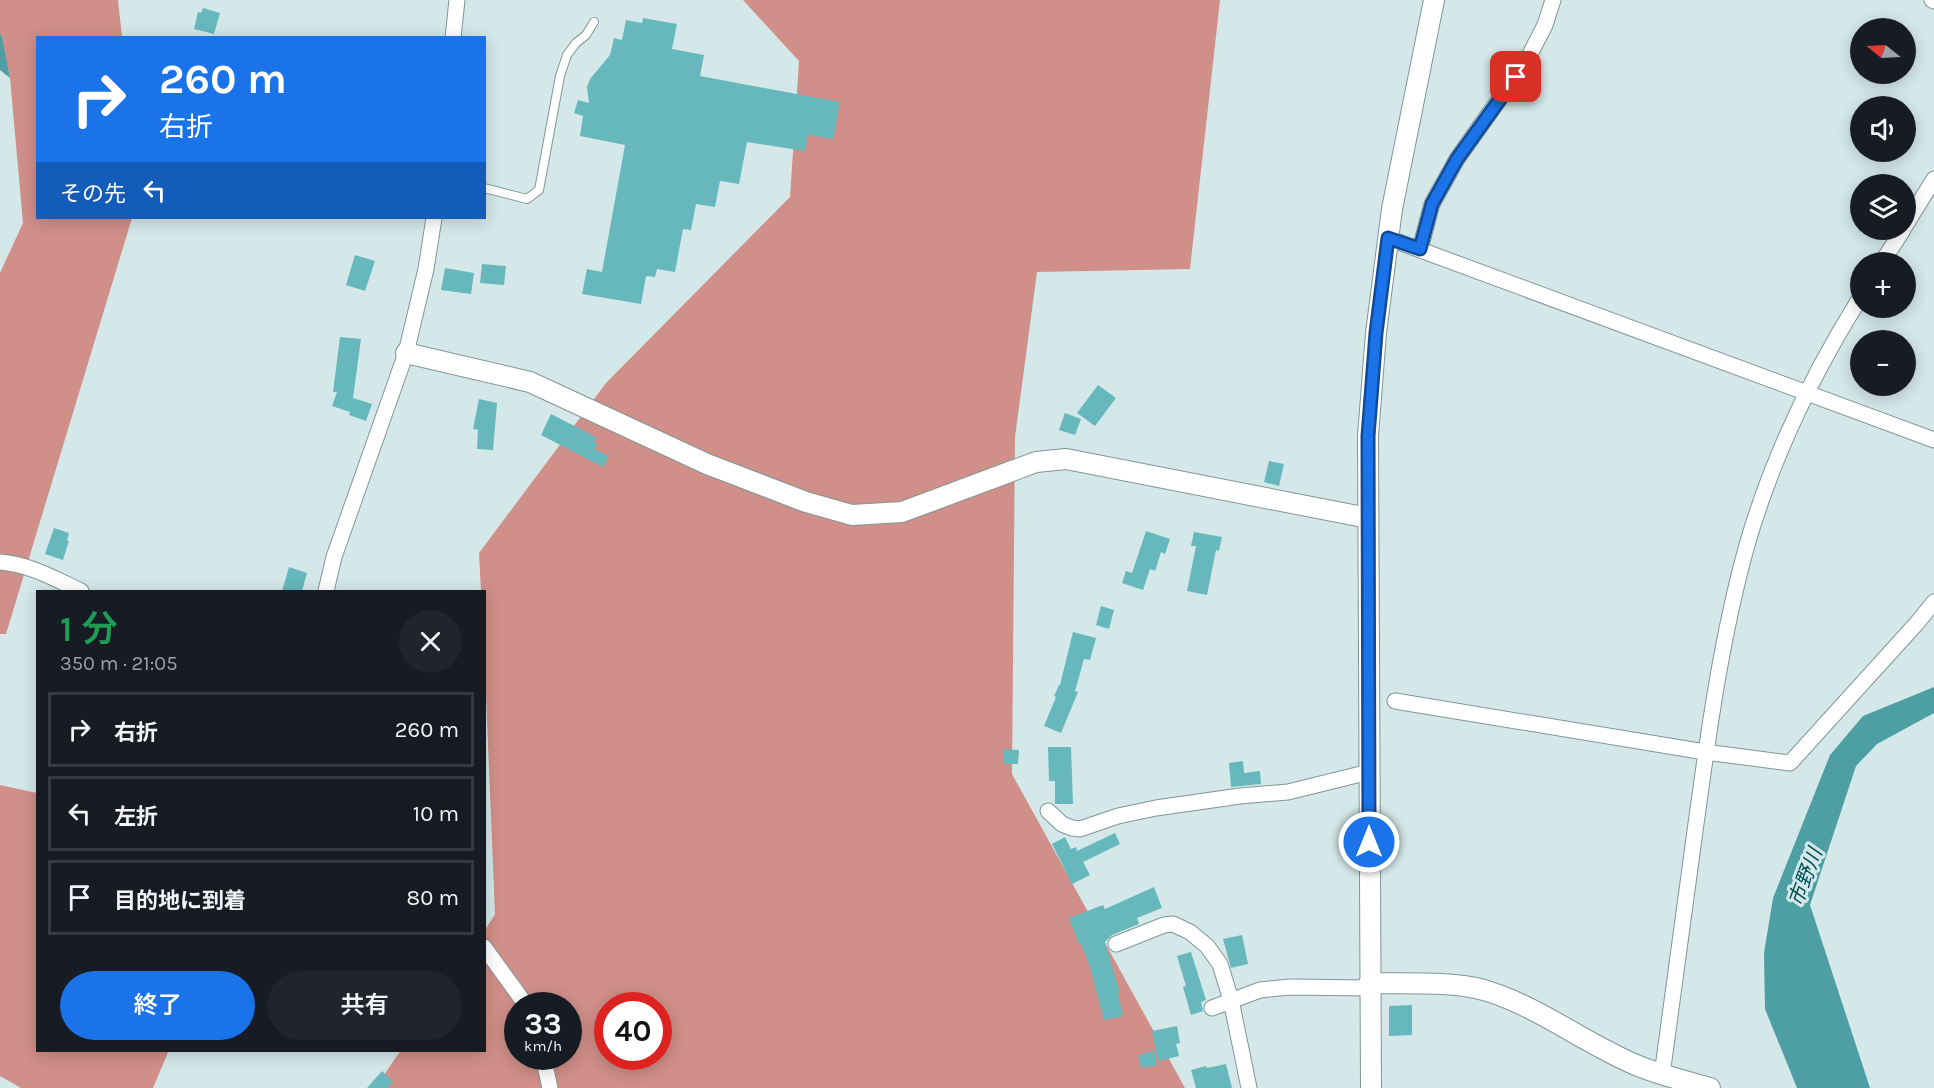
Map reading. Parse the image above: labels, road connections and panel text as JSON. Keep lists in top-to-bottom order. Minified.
{"water":["市野川"],"north":"left","page":{"map_buttons":["+","−"],"turn":["260 m","右折"],"then":"その先","heading":["1 分","350 m · 21:05"],"list":[{"name":"右折","value":"260 m"},{"name":"左折","value":"10 m"},{"name":"目的地に到着","value":"80 m"}],"buttons":["終了","共有"],"speed":"33 km/h","limit":"40"}}
